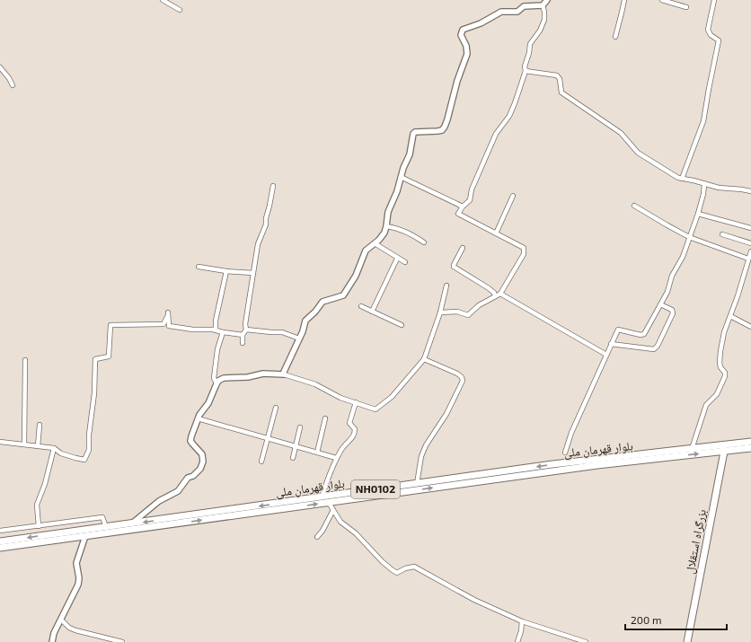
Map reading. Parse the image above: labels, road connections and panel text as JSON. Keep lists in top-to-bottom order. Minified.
{"streets":{"highway":["بلوار قهرمان ملی","NH0102","بزرگراه استقلال"]},"crossings":[["بلوار قهرمان ملی","بزرگراه استقلال"]],"scale_bar":"200 m"}
